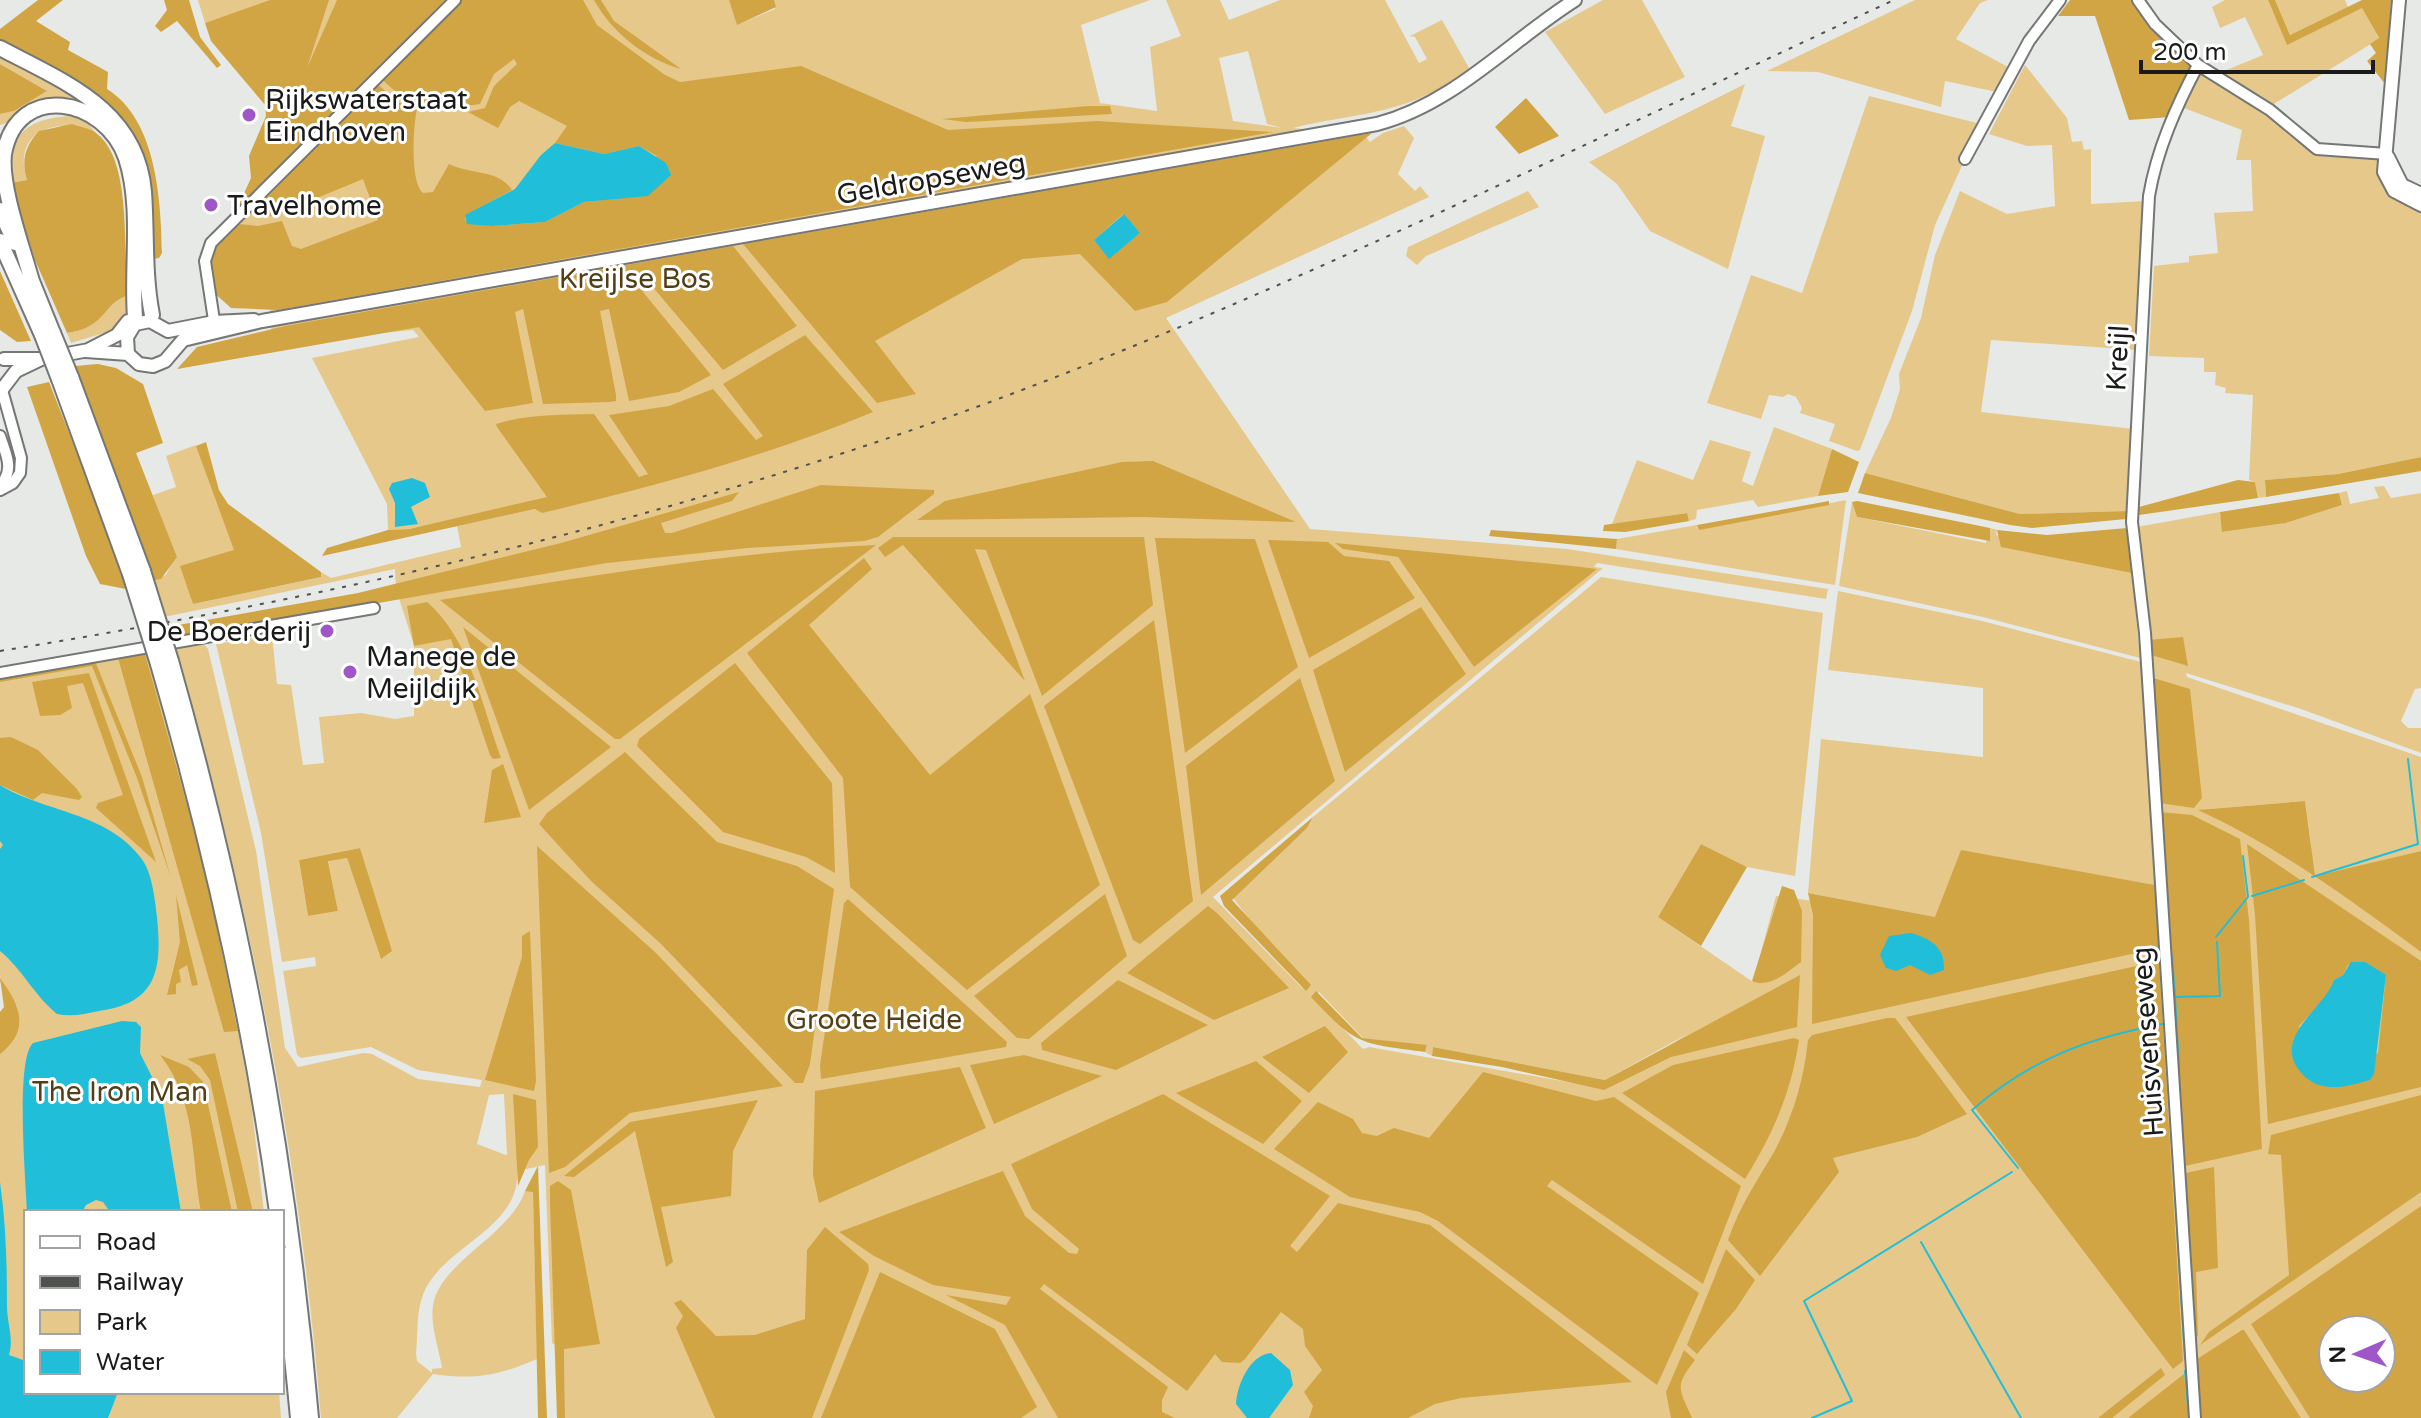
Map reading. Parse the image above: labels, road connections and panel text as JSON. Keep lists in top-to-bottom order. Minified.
{"streets":{"main road":["Geldropseweg"],"street":["Kreijl","Huisvenseweg"]},"crossings":[["Kreijl","Huisvenseweg"]],"parks":["Kreijlse Bos","Groote Heide","The Iron Man"],"places":["Rijkswaterstaat Eindhoven","Travelhome","De Boerderij","Manege de Meijldijk"],"legend":["Road","Railway","Park","Water"],"scale_bar":"200 m","north":"left"}
